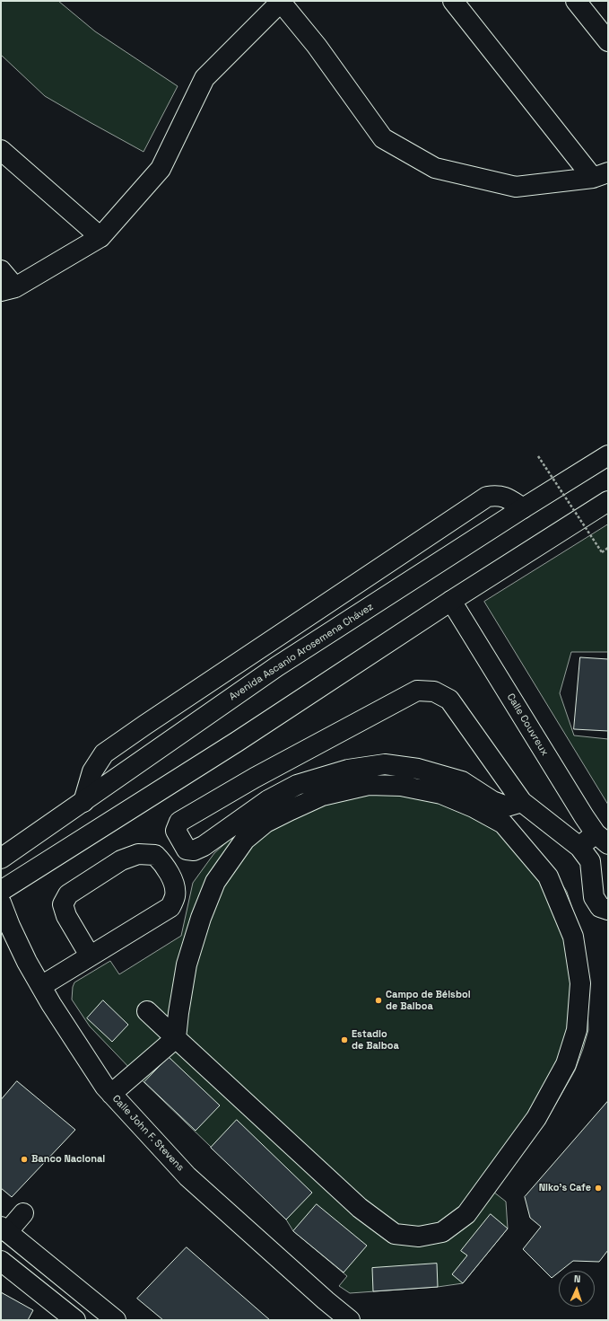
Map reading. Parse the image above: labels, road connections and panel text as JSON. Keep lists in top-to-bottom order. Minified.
{"streets":{"main road":["Avenida Ascanio Arosemena Chávez","Calle Couvreux","Calle John F. Stevens"]},"places":["Campo de Béisbol de Balboa","Estadio de Balboa","Banco Nacional","Niko's Cafe"],"north":"top"}
